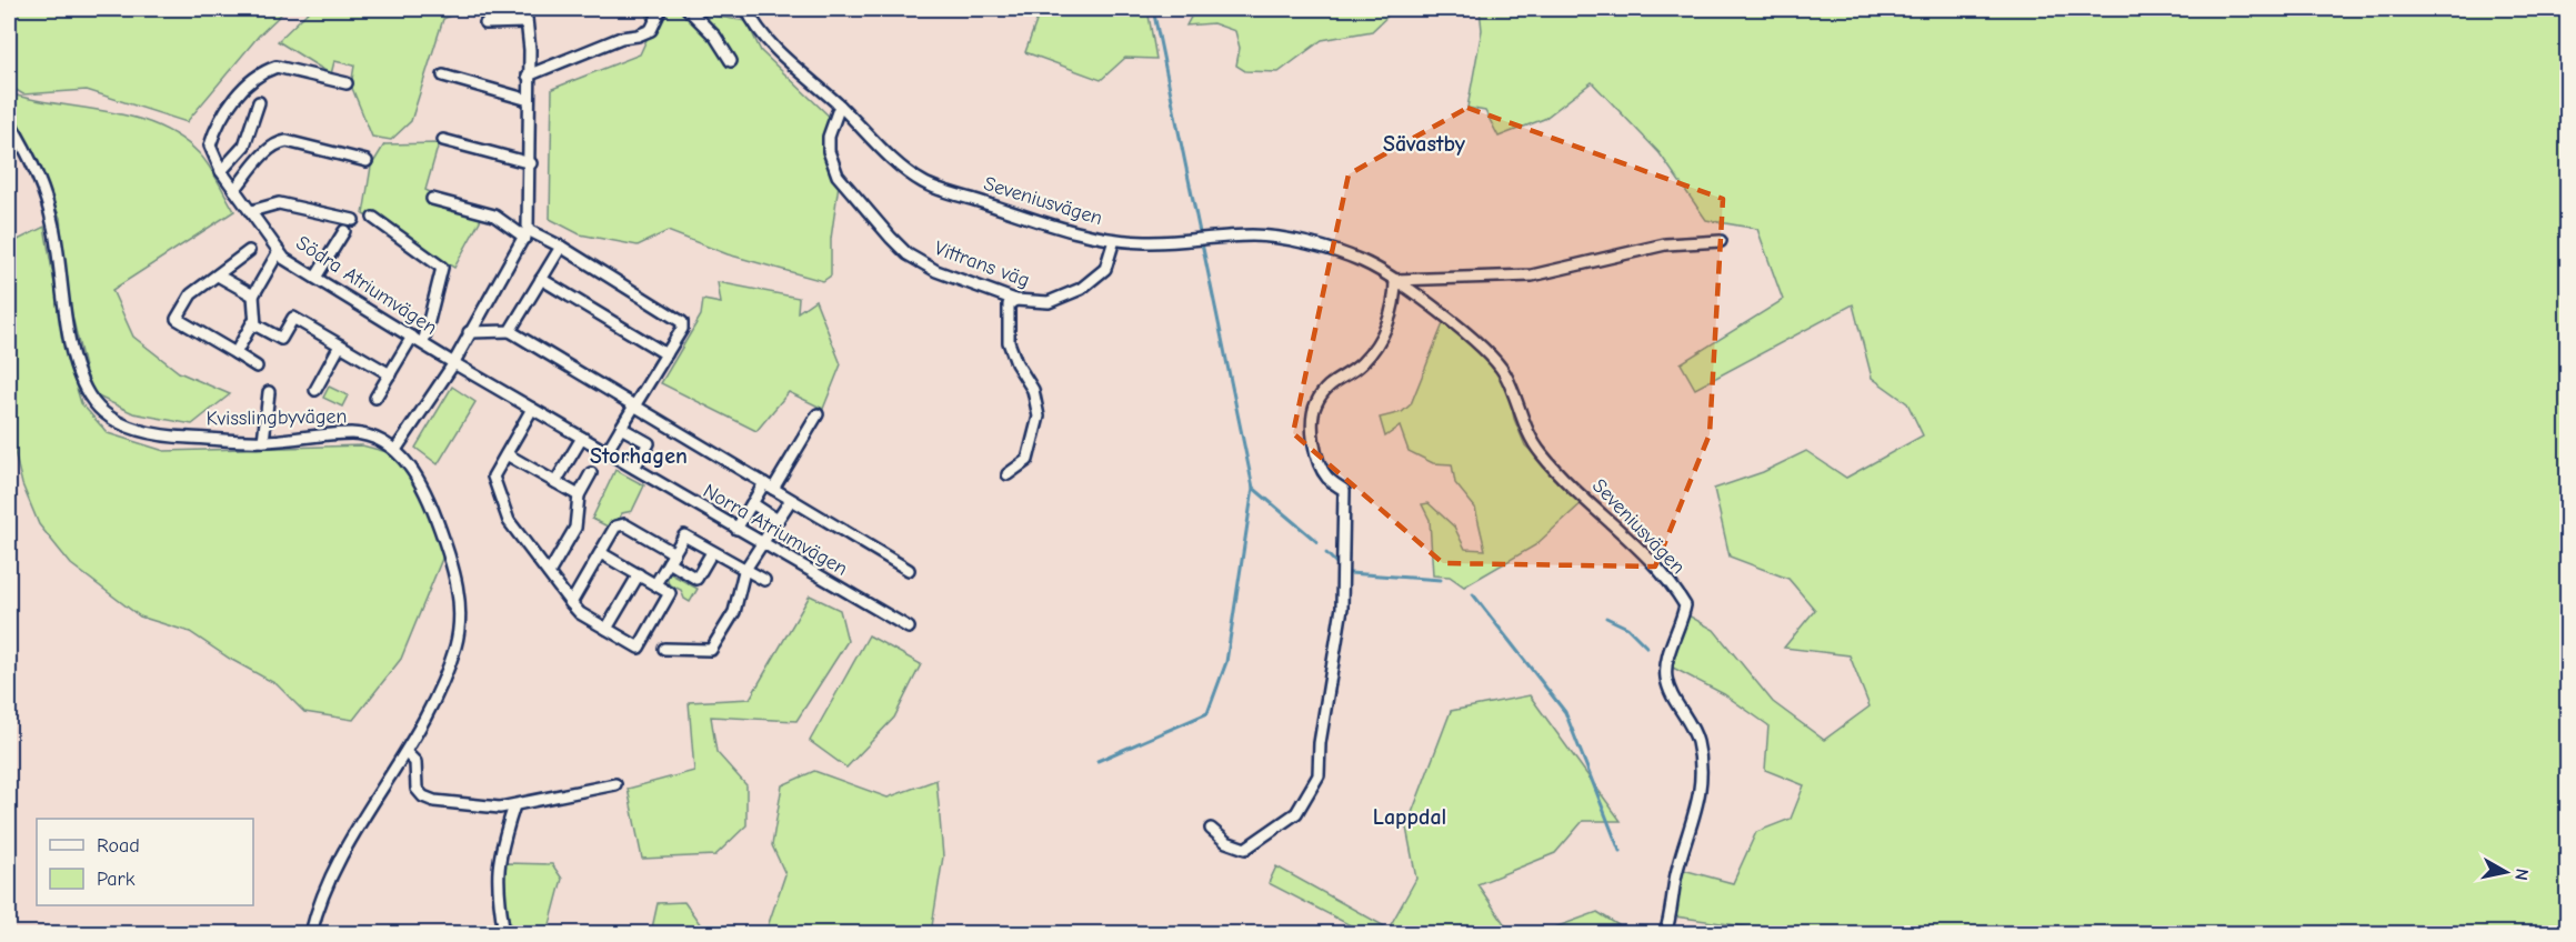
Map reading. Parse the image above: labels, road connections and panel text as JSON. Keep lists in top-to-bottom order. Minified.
{"streets":{"street":["Seveniusvägen","Vittrans väg","Södra Atriumvägen","Kvisslingbyvägen","Norra Atriumvägen"]},"crossings":[["Seveniusvägen","Vittrans väg"],["Södra Atriumvägen","Norra Atriumvägen"]],"districts":["Sävastby","Storhagen","Lappdal"],"legend":["Road","Park"],"north":"right"}
